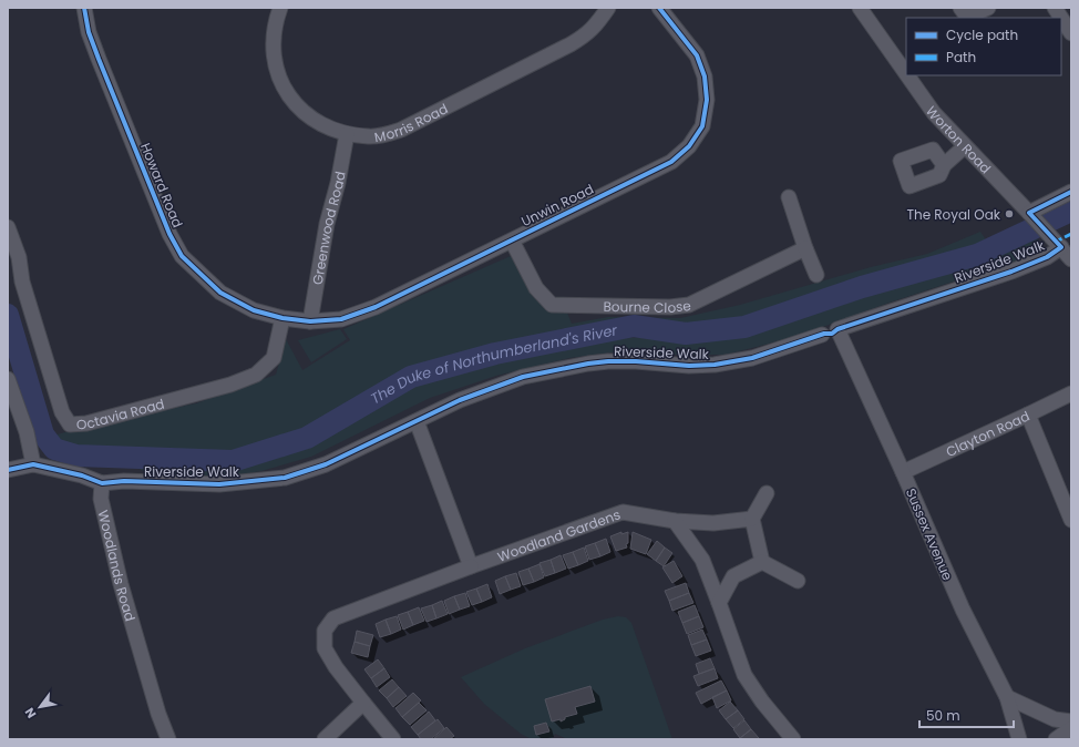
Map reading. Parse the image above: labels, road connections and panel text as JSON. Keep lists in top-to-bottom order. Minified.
{"streets":{"street":["Morris Road","Worton Road","Howard Road","Unwin Road","Greenwood Road","Riverside Walk","Bourne Close","Octavia Road","Clayton Road","Sussex Avenue","Woodland Gardens","Woodlands Road"]},"crossings":[["Morris Road","Greenwood Road"],["Worton Road","Riverside Walk"],["Howard Road","Unwin Road"],["Howard Road","Octavia Road"],["Unwin Road","Greenwood Road"],["Unwin Road","Bourne Close"],["Unwin Road","Octavia Road"],["Riverside Walk","Sussex Avenue"],["Riverside Walk","Woodlands Road"],["Clayton Road","Sussex Avenue"]],"water":["The Duke of Northumberland's River"],"places":["The Royal Oak"],"legend":["Cycle path","Path"],"scale_bar":"50 m","north":"bottom left"}
